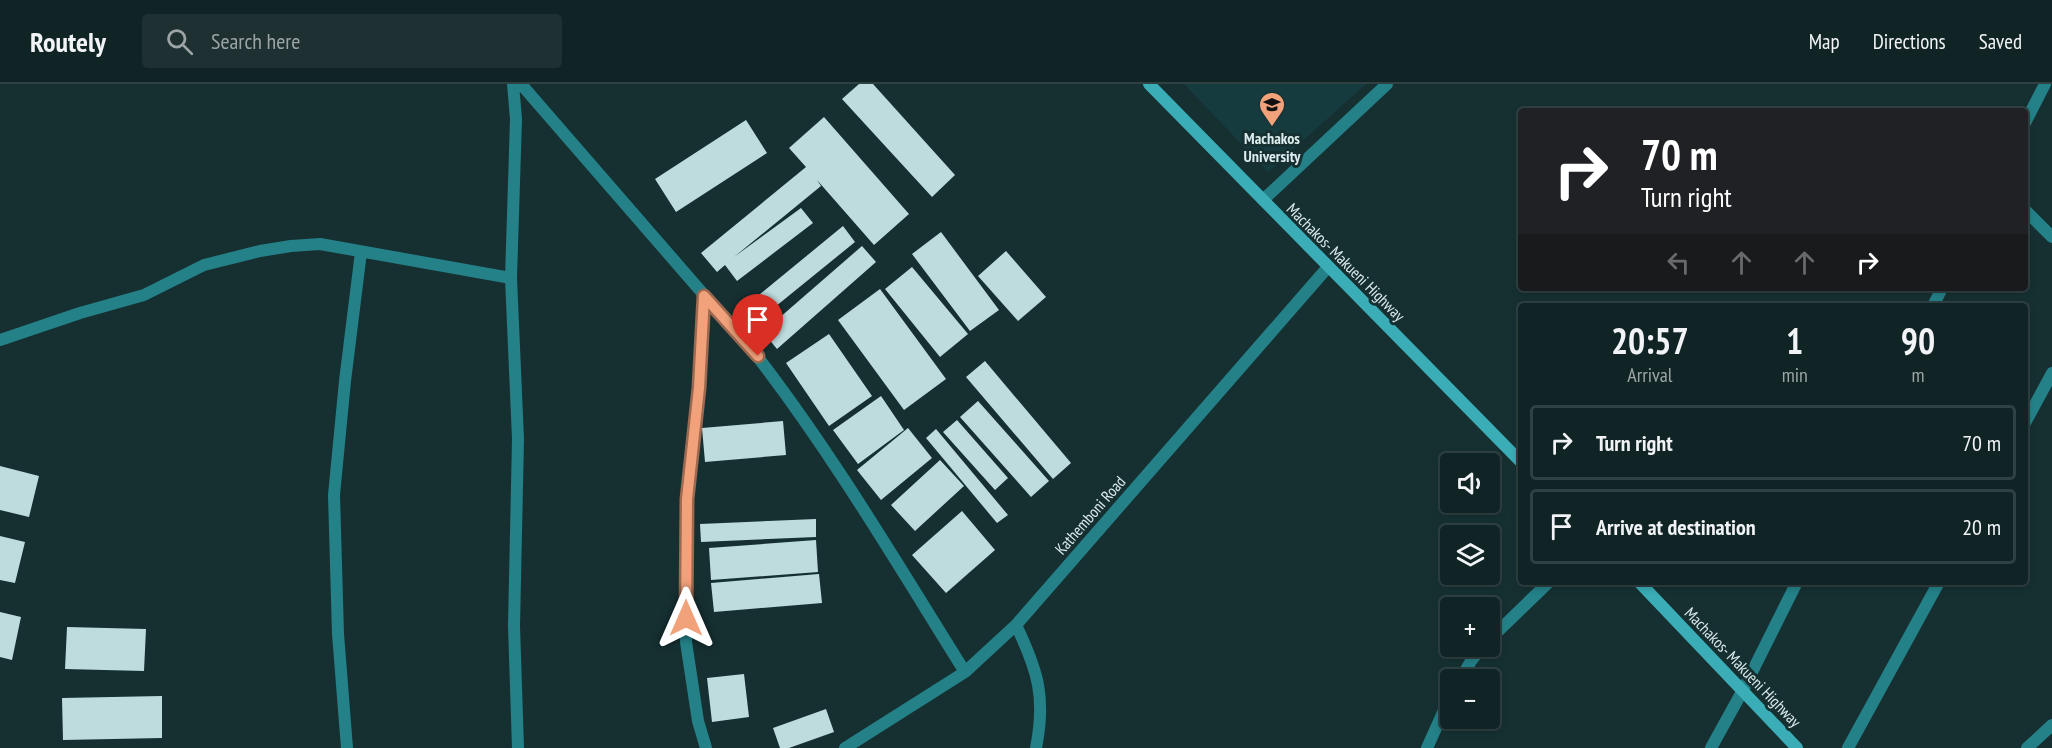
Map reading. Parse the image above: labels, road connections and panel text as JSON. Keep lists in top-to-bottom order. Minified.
{"streets":{"main road":["Machakos- Makueni Highway"],"street":["Kathemboni Road"]},"crossings":[["Machakos- Makueni Highway","Kathemboni Road"]],"places":{"school or university":["Machakos University"]},"page":{"header":"Routely","search":"Search here","nav":["Map","Directions","Saved"],"turn":["70 m","Turn right"],"eta":["20:57","Arrival","1","min","90","m"],"list":[{"name":"Turn right","value":"70 m"},{"name":"Arrive at destination","value":"20 m"}],"map_buttons":["+","−"]}}
